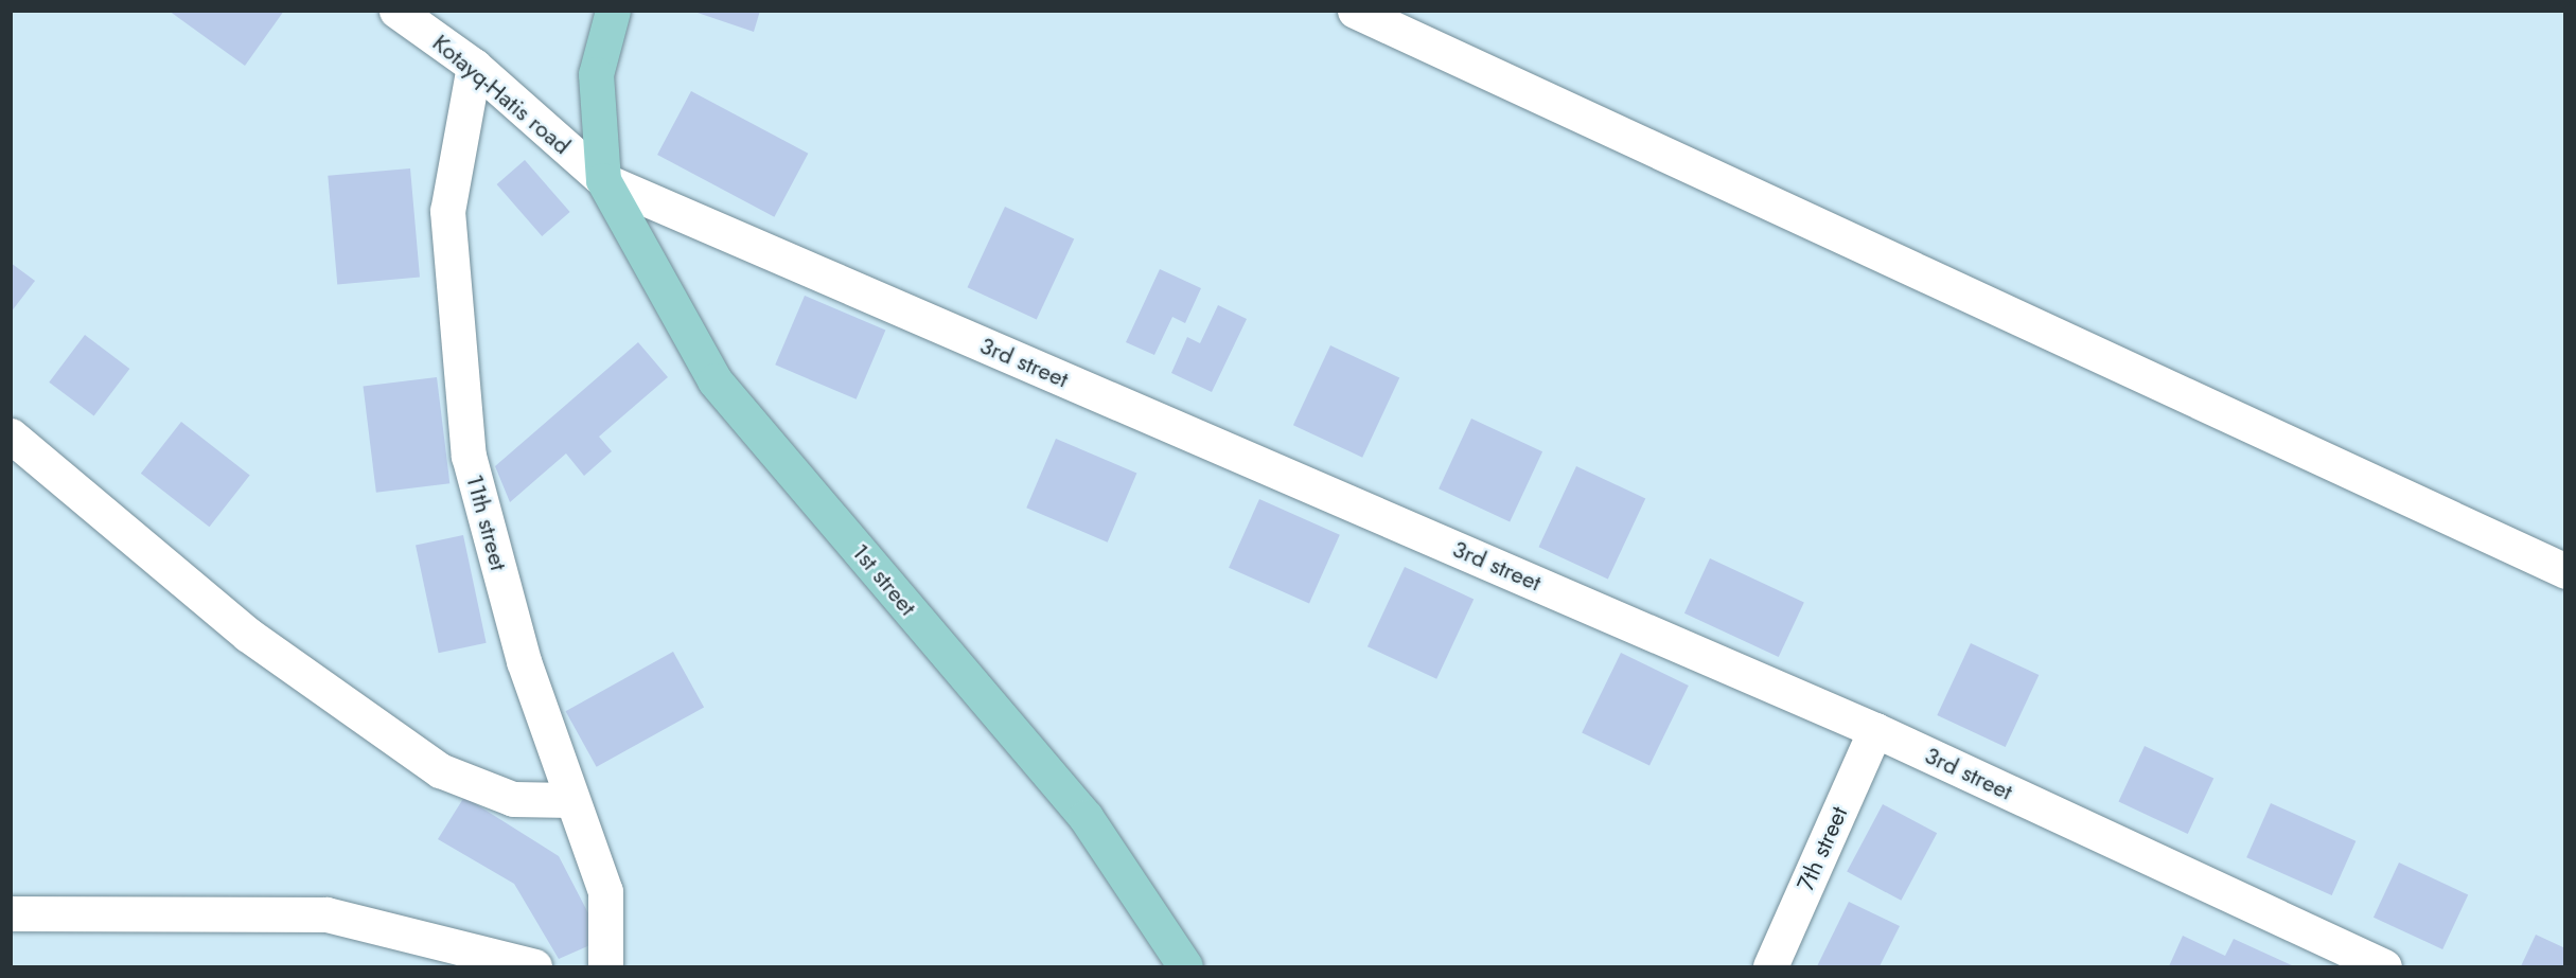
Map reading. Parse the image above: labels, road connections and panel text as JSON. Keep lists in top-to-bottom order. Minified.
{"streets":{"main road":["1st street"],"street":["Kotayq-Hatis road","3rd street","11th street","7th street"]},"crossings":[["Kotayq-Hatis road","3rd street"],["Kotayq-Hatis road","11th street"],["Kotayq-Hatis road","1st street"],["3rd street","1st street"],["3rd street","7th street"]]}
